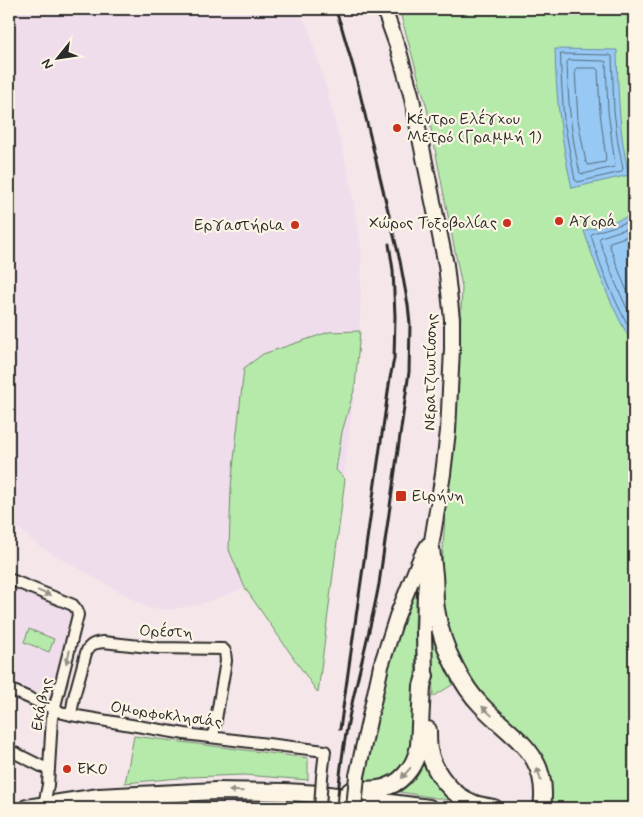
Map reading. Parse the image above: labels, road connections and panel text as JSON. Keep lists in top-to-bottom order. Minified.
{"streets":{"main road":["Νερατζιωτίσσης"],"street":["Ορέστη","Εκάβης","Ομορφοκλησιάς"]},"crossings":[["Ορέστη","Ομορφοκλησιάς"],["Εκάβης","Ομορφοκλησιάς"]],"places":{"other":["Κέντρο Ελέγχου Μετρό (Γραμμή 1)","Αγορά","Χώρος Τοξοβολίας","Εργαστήρια","EKO"],"transit":["Ειρήνη"]},"north":"bottom left"}
